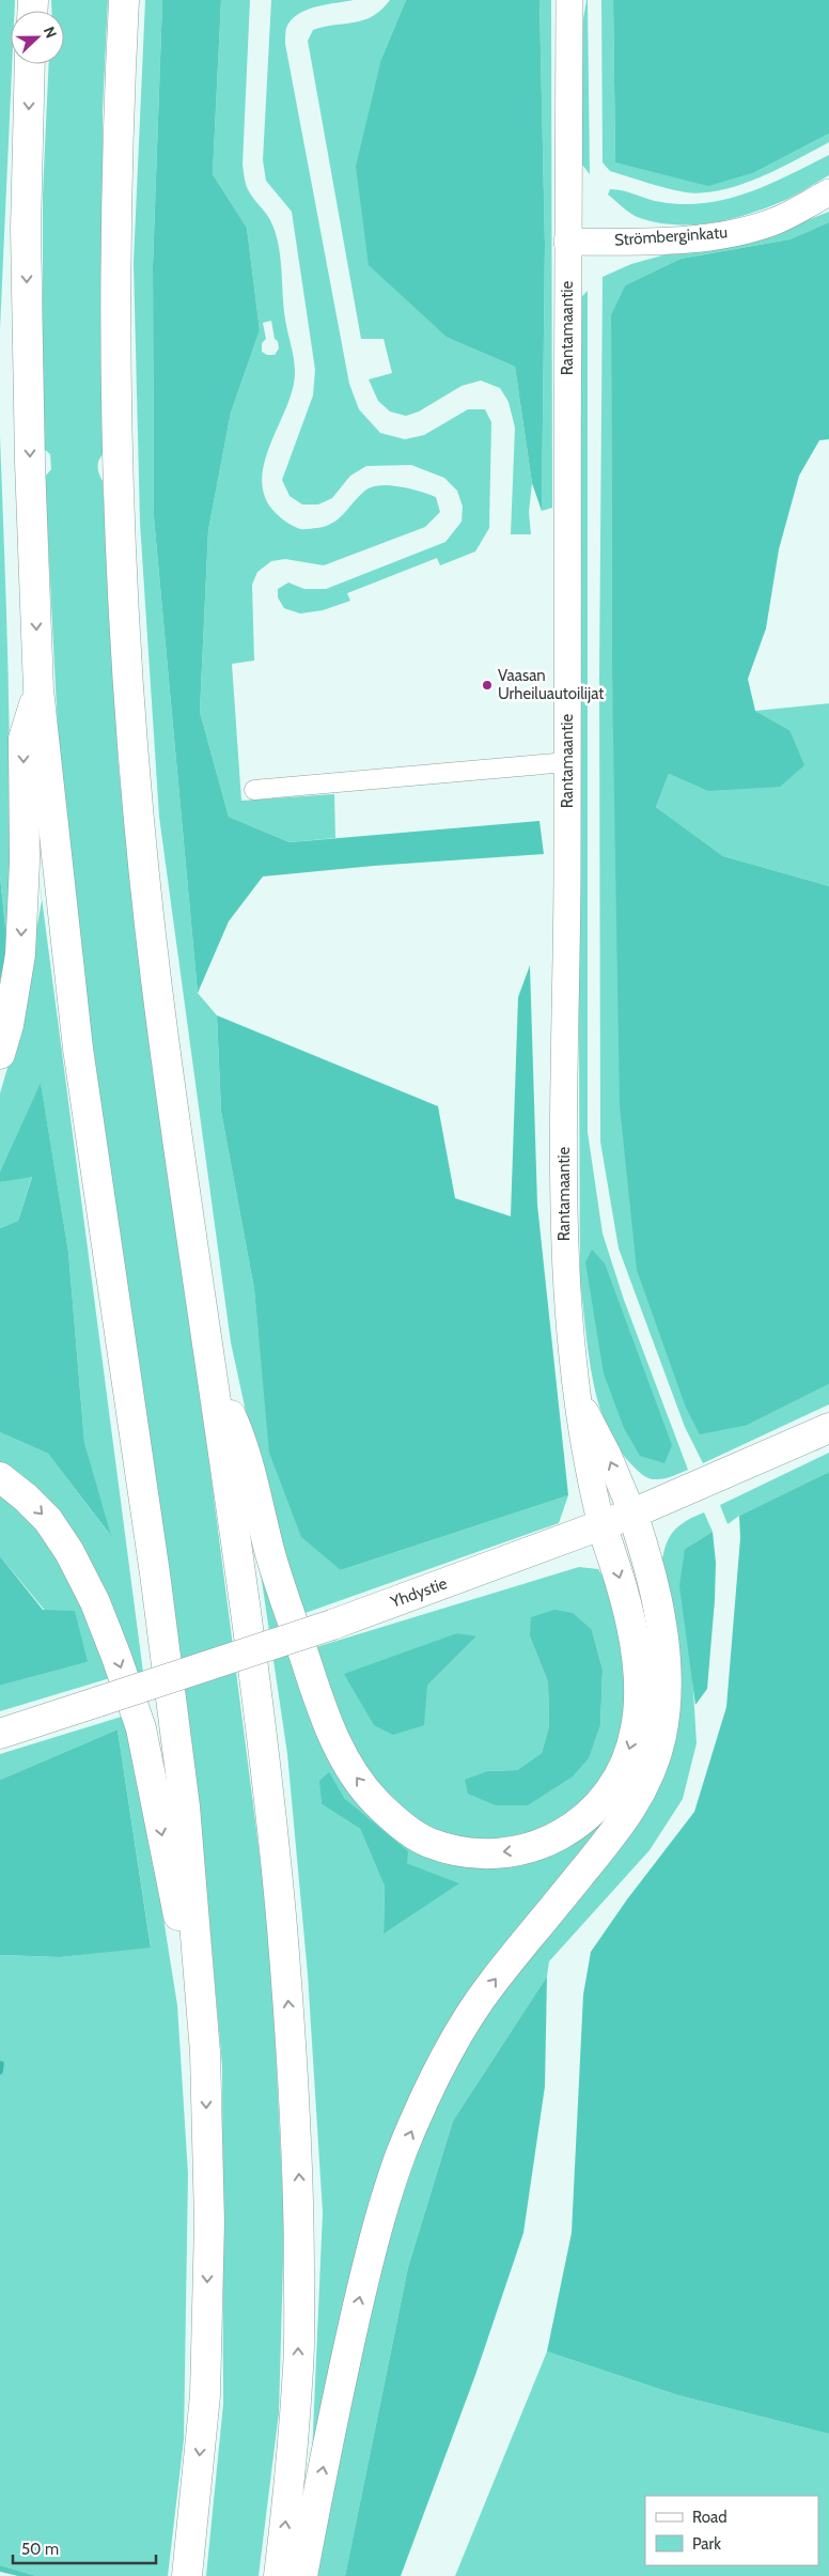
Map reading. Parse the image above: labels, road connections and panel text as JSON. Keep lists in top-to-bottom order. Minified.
{"streets":{"highway":["Yhdystie"],"main road":["Strömberginkatu","Rantamaantie"]},"crossings":[["Strömberginkatu","Rantamaantie"],["Rantamaantie","Yhdystie"]],"places":["Vaasan Urheiluautoilijat"],"legend":["Road","Park"],"scale_bar":"50 m","north":"right"}
